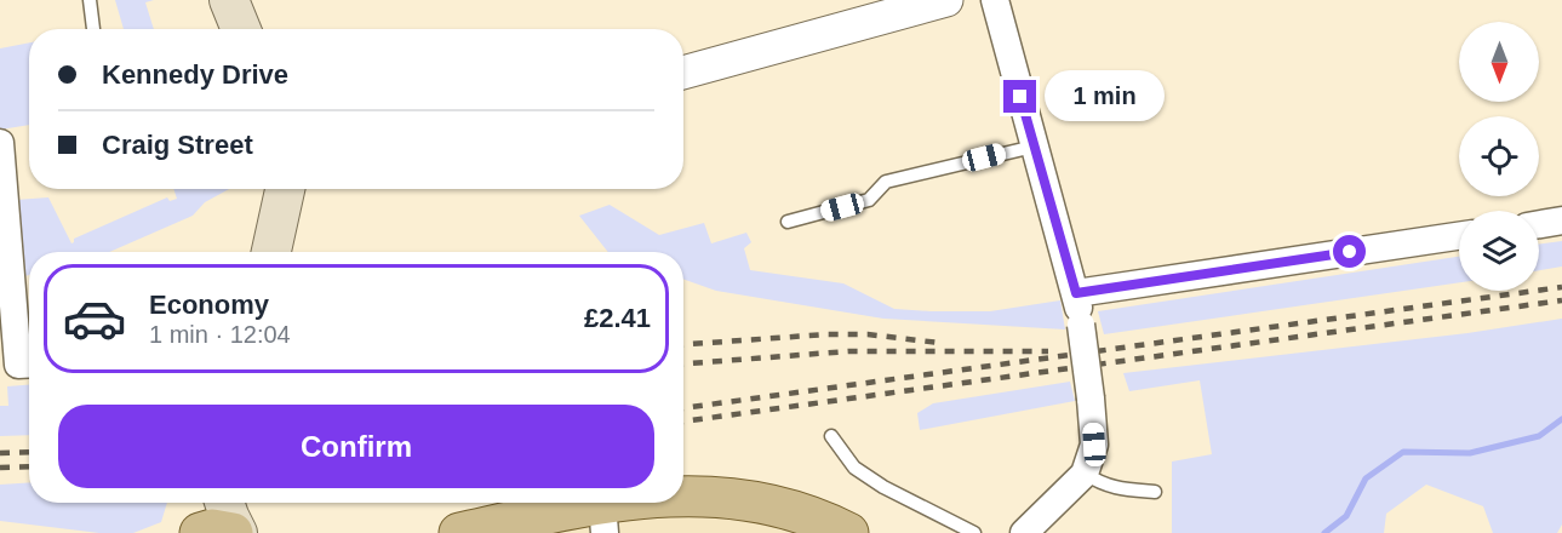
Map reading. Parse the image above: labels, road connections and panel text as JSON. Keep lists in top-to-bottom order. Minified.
{"north":"bottom","page":{"banner":["Kennedy Drive","Craig Street"],"bubble":"1 min","list":[{"name":"Economy","note":"1 min · 12:04","value":"£2.41"}],"buttons":"Confirm"}}
